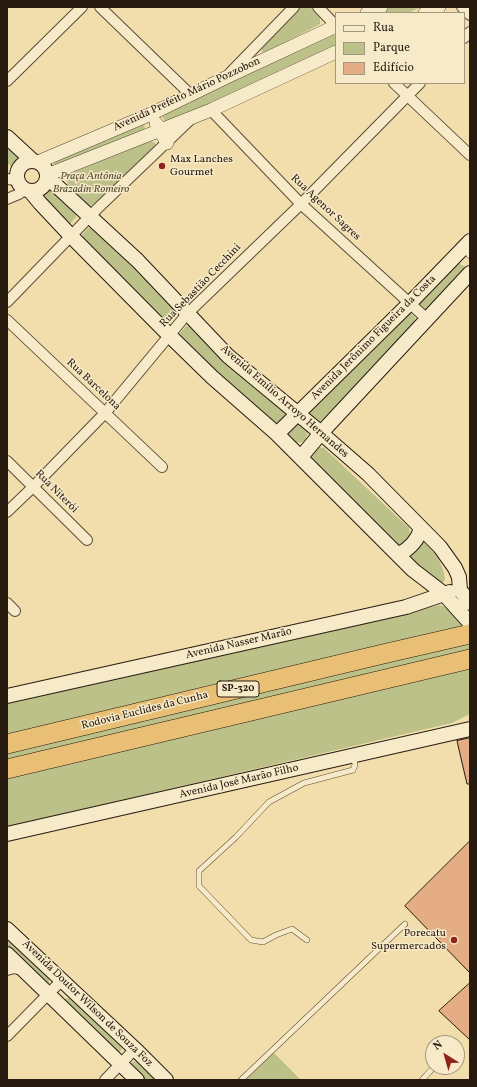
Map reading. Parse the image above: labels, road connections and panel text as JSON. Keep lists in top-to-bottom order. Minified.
{"streets":{"highway":["SP-320","Rodovia Euclides da Cunha"],"main road":["Avenida Jerônimo Figueira da Costa","Avenida Emílio Arroyo Hernandes","Avenida Nasser Marão","Avenida José Marão Filho","Avenida Doutor Wilson de Souza Foz"],"street":["Avenida Prefeito Mário Pozzobon","Rua Agenor Sagres","Rua Sebastião Cecchini","Rua Barcelona","Rua Niterói"]},"crossings":[["Avenida Prefeito Mário Pozzobon","Rua Agenor Sagres"],["Avenida Prefeito Mário Pozzobon","Avenida Emílio Arroyo Hernandes"],["Rua Agenor Sagres","Rua Sebastião Cecchini"],["Rua Agenor Sagres","Avenida Jerônimo Figueira da Costa"],["Rua Sebastião Cecchini","Rua Barcelona"],["Rua Sebastião Cecchini","Avenida Emílio Arroyo Hernandes"],["Rua Sebastião Cecchini","Rua Niterói"],["Avenida Jerônimo Figueira da Costa","Avenida Emílio Arroyo Hernandes"],["Avenida Emílio Arroyo Hernandes","Avenida Nasser Marão"]],"parks":["Praça Antônia Brazadin Romeiro"],"places":["Max Lanches Gourmet","Porecatu Supermercados"],"legend":["Rua","Parque","Edifício"],"north":"top left"}
